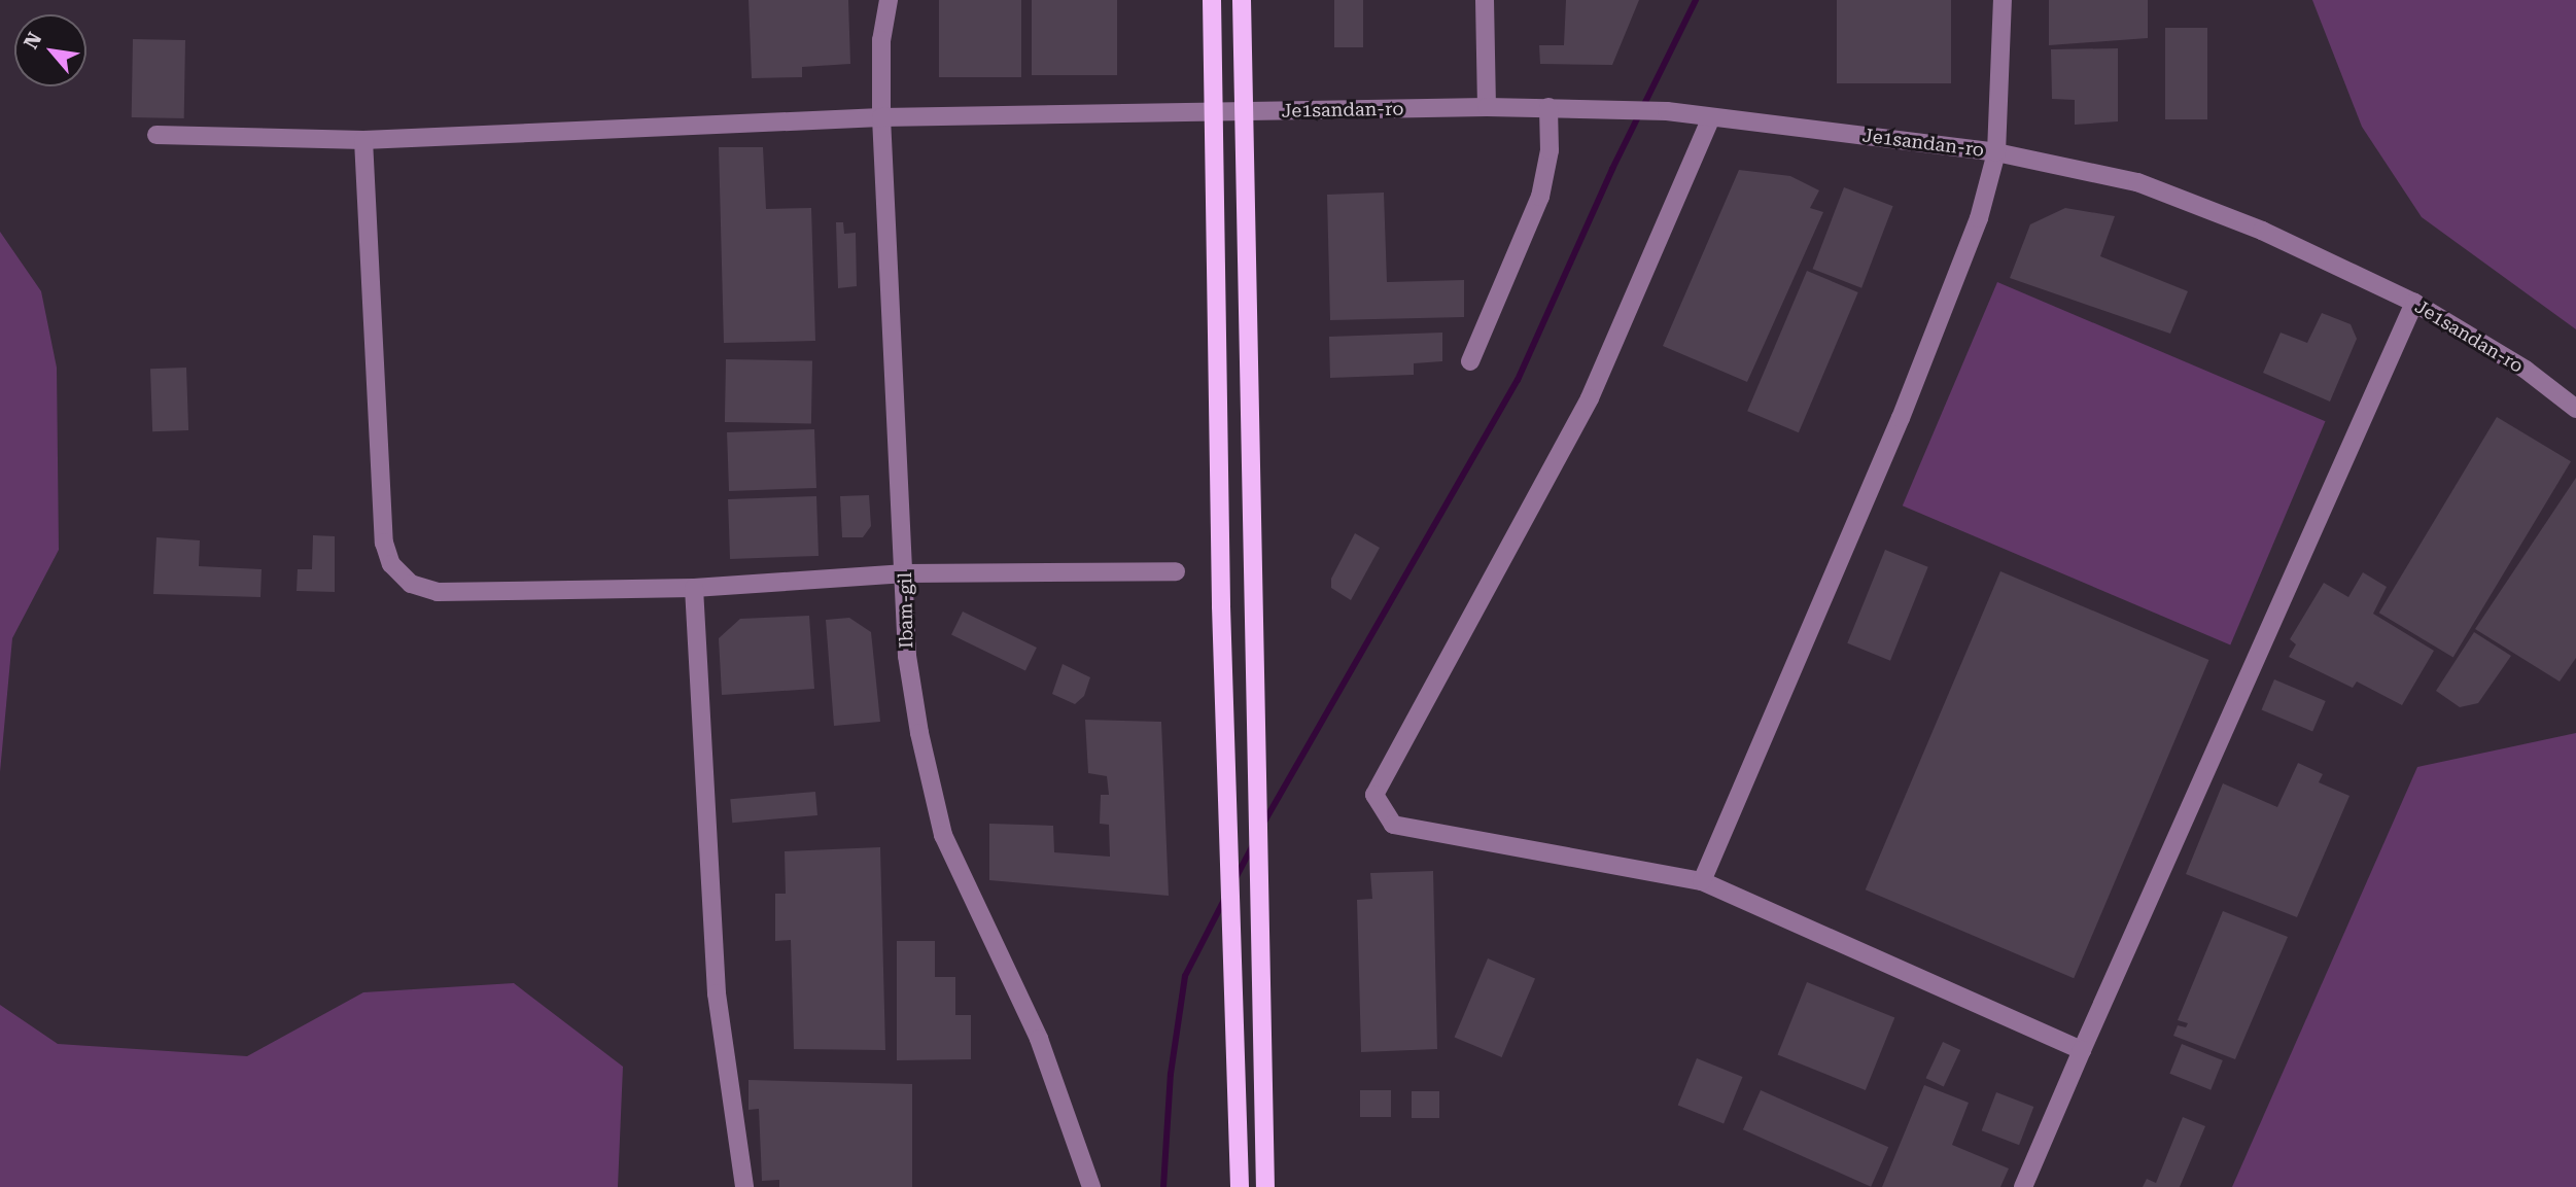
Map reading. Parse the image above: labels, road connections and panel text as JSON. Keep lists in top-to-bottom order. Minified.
{"streets":{"street":["Je1sandan-ro","Ibam-gil"]},"crossings":[["Je1sandan-ro","Ibam-gil"]],"north":"top left"}
